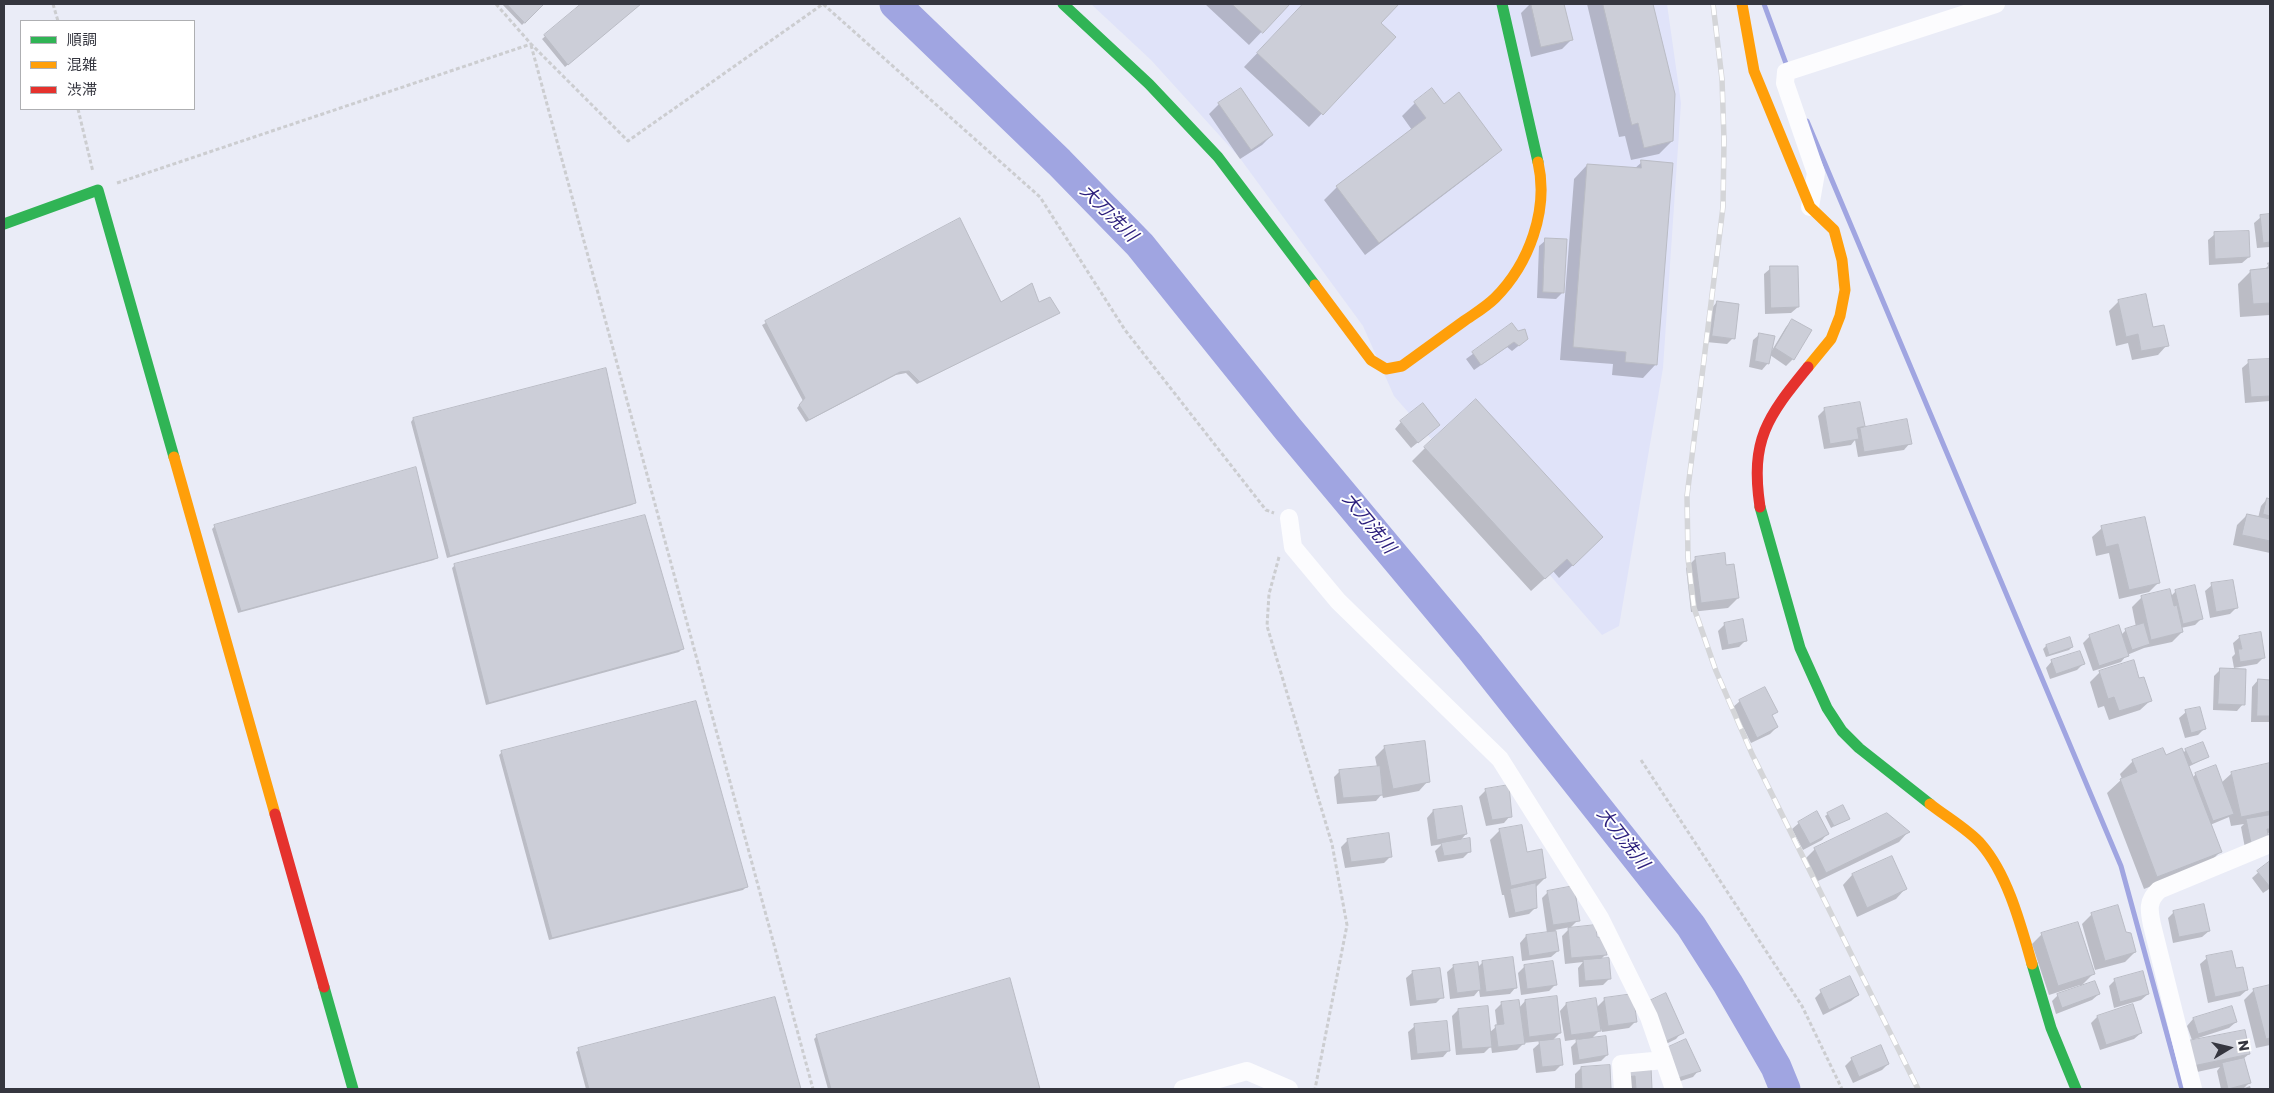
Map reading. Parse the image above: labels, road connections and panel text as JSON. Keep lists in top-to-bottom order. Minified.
{"water":["大刀洗川"],"legend":["順調","混雑","渋滞"],"north":"right"}
